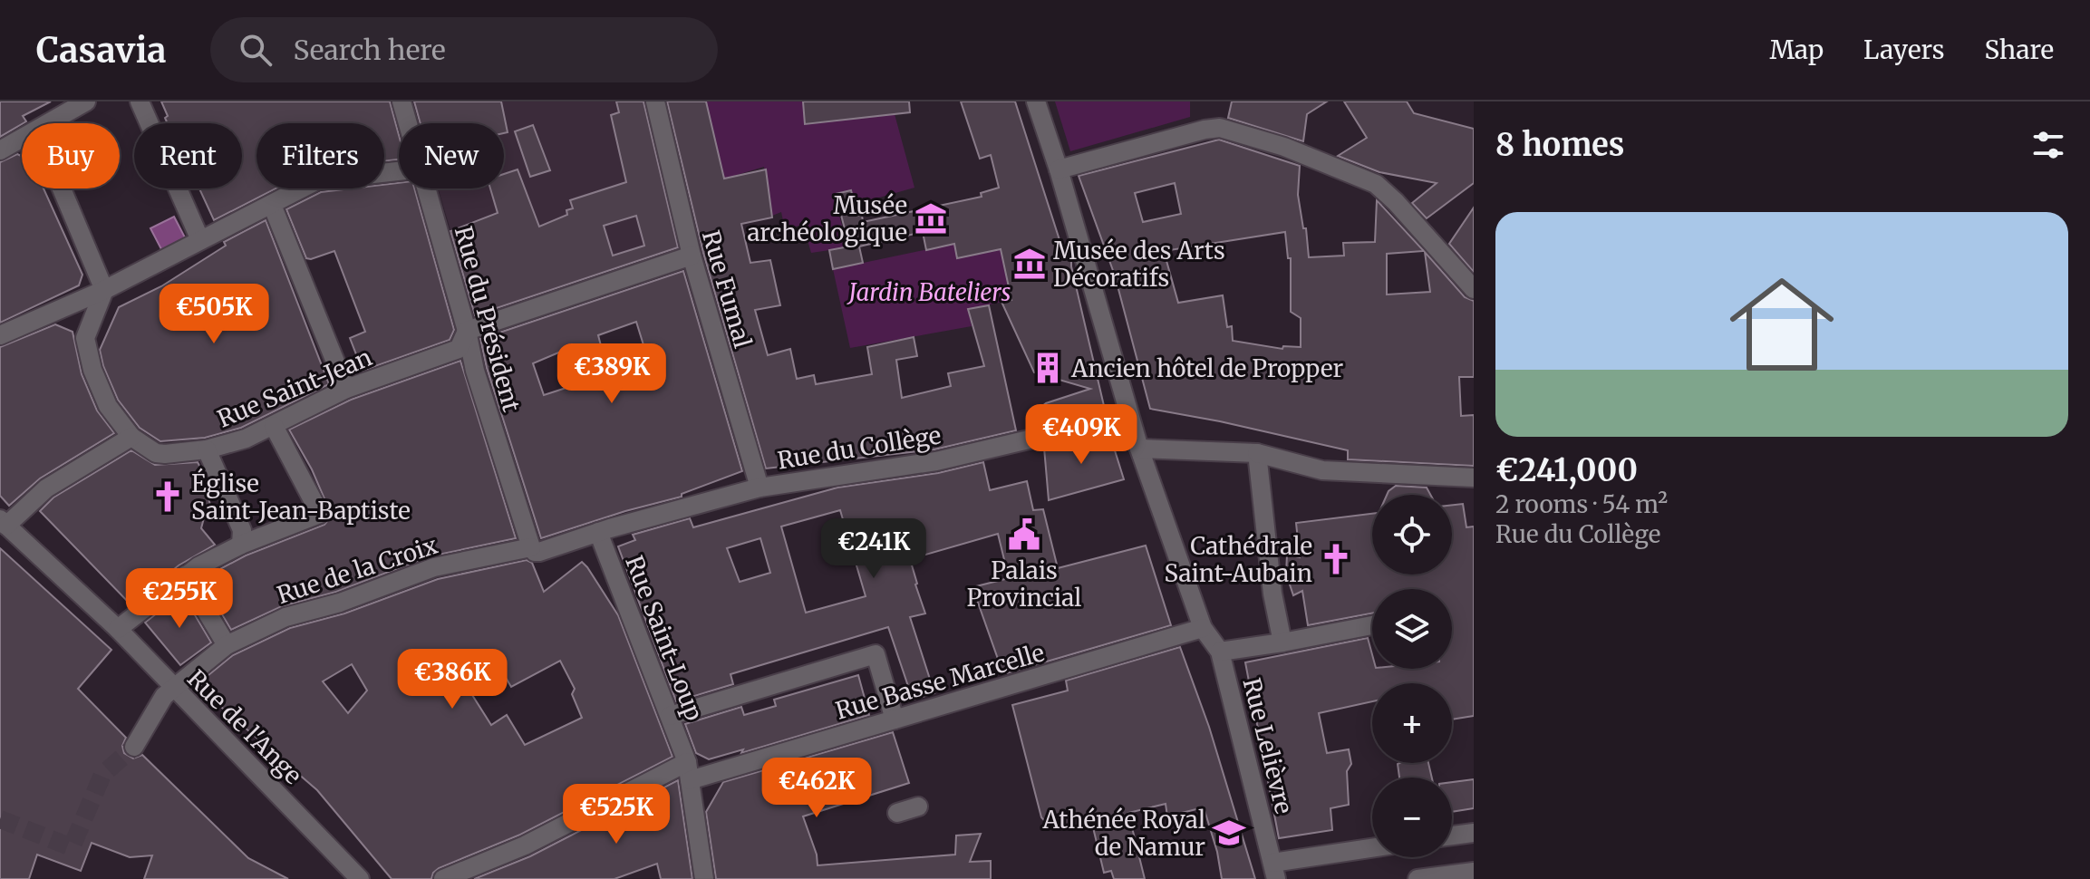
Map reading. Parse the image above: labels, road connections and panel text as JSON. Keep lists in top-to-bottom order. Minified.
{"streets":{"street":["Rue Fumal","Rue du Président","Rue Saint-Jean","Rue du Collège","Rue de la Croix","Rue Saint-Loup","Rue Basse Marcelle","Rue de l'Ange","Rue Lelièvre"]},"crossings":[["Rue Fumal","Rue du Collège"],["Rue du Président","Rue Saint-Jean"],["Rue du Président","Rue du Collège"],["Rue du Président","Rue de la Croix"],["Rue du Collège","Rue de la Croix"],["Rue du Collège","Rue Saint-Loup"],["Rue du Collège","Rue Lelièvre"],["Rue de la Croix","Rue de l'Ange"],["Rue Saint-Loup","Rue Basse Marcelle"],["Rue Basse Marcelle","Rue Lelièvre"]],"parks":["Jardin Bateliers"],"places":{"museum":["Musée archéologique","Musée des Arts Décoratifs"],"building":["Ancien hôtel de Propper"],"church":["Église Saint-Jean-Baptiste","Cathédrale Saint-Aubain"],"public building":["Palais Provincial"],"school or university":["Athénée Royal de Namur"]},"page":{"header":"Casavia","search":"Search here","nav":["Map","Layers","Share"],"heading":"8 homes","chip":["Buy","Rent","Filters","New"],"list":[{"name":"€241,000","note":"2 rooms · 54 m² · Rue du Collège"}],"price":["€505K","€389K","€409K","€241K","€255K","€386K","€462K","€525K"],"map_buttons":["+","−"]}}
